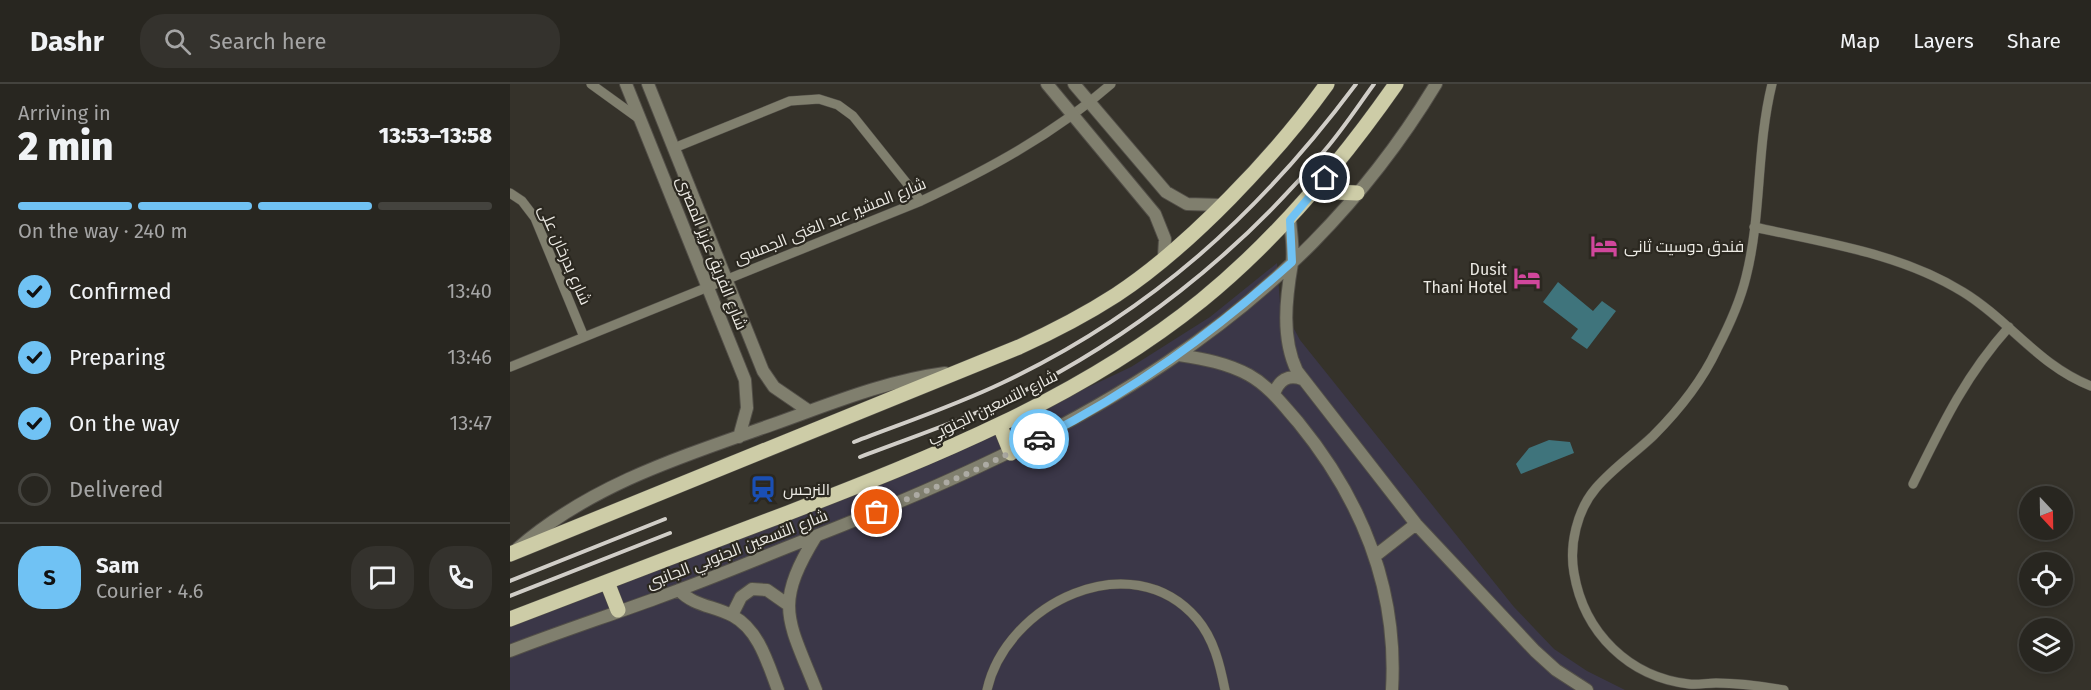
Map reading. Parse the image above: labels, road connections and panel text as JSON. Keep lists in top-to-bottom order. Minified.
{"streets":{"main road":["شارع التسعين الجنوبي"],"street":["شارع المشير عبد الغنى الجمسى","شارع الفريق عزيز المصرى","شارع بدرخان على","شارع التسعين الجنوبي الجانبى"]},"crossings":[["شارع المشير عبد الغنى الجمسى","شارع الفريق عزيز المصرى"],["شارع المشير عبد الغنى الجمسى","شارع بدرخان على"]],"places":{"hotel":["فندق دوسيت ثانى","Dusit Thani Hotel"],"station":["النرجس"]},"north":"bottom","page":{"header":"Dashr","search":"Search here","nav":["Map","Layers","Share"],"heading":["2 min","Arriving in","13:53–13:58"],"panel":["Sam","Courier · 4.6"],"bar":"On the way · 240 m","list":[["Confirmed","13:40"],["Preparing","13:46"],["On the way","13:47"],"Delivered"],"round":"S"}}
